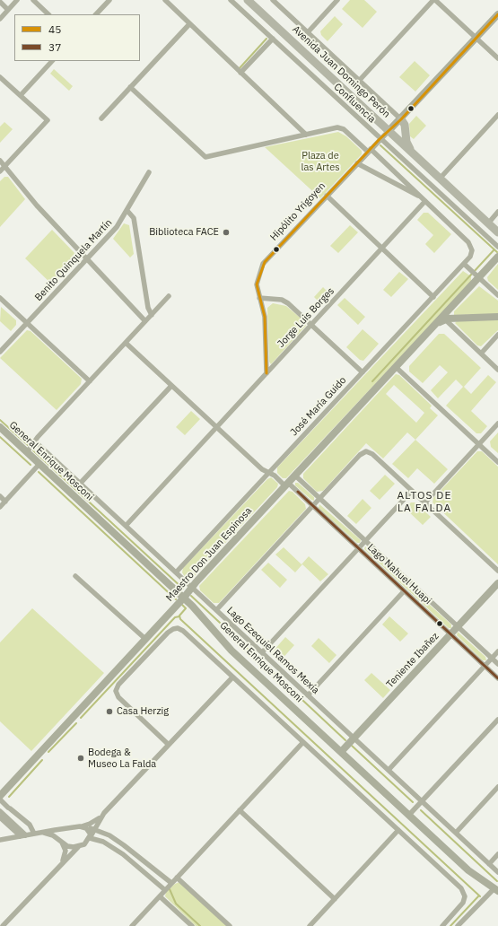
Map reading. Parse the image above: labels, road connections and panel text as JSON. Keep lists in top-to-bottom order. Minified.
{"streets":{"main road":["Avenida Juan Domingo Perón"],"street":["Confluencia","Hipólito Yrigoyen","Benito Quinquela Martín","Jorge Luis Borges","José María Guido","General Enrique Mosconi","Maestro Don Juan Espinosa","Lago Nahuel Huapi","Lago Ezequiel Ramos Mexía","Teniente Ibañez"]},"crossings":[["Avenida Juan Domingo Perón","Hipólito Yrigoyen"],["Confluencia","Hipólito Yrigoyen"],["Hipólito Yrigoyen","Jorge Luis Borges"],["Jorge Luis Borges","José María Guido"],["Jorge Luis Borges","Lago Nahuel Huapi"],["Jorge Luis Borges","Lago Ezequiel Ramos Mexía"],["José María Guido","Lago Nahuel Huapi"],["José María Guido","Lago Ezequiel Ramos Mexía"],["General Enrique Mosconi","Maestro Don Juan Espinosa"],["General Enrique Mosconi","Teniente Ibañez"],["Maestro Don Juan Espinosa","Lago Nahuel Huapi"],["Maestro Don Juan Espinosa","Lago Ezequiel Ramos Mexía"],["Lago Nahuel Huapi","Teniente Ibañez"],["Lago Ezequiel Ramos Mexía","Teniente Ibañez"]],"districts":["ALTOS DE LA FALDA"],"parks":["Plaza de las Artes"],"places":["Biblioteca FACE","Casa Herzig","Bodega & Museo La Falda"],"lines":["transit line 45","transit line 37"],"legend":["45","37"]}
